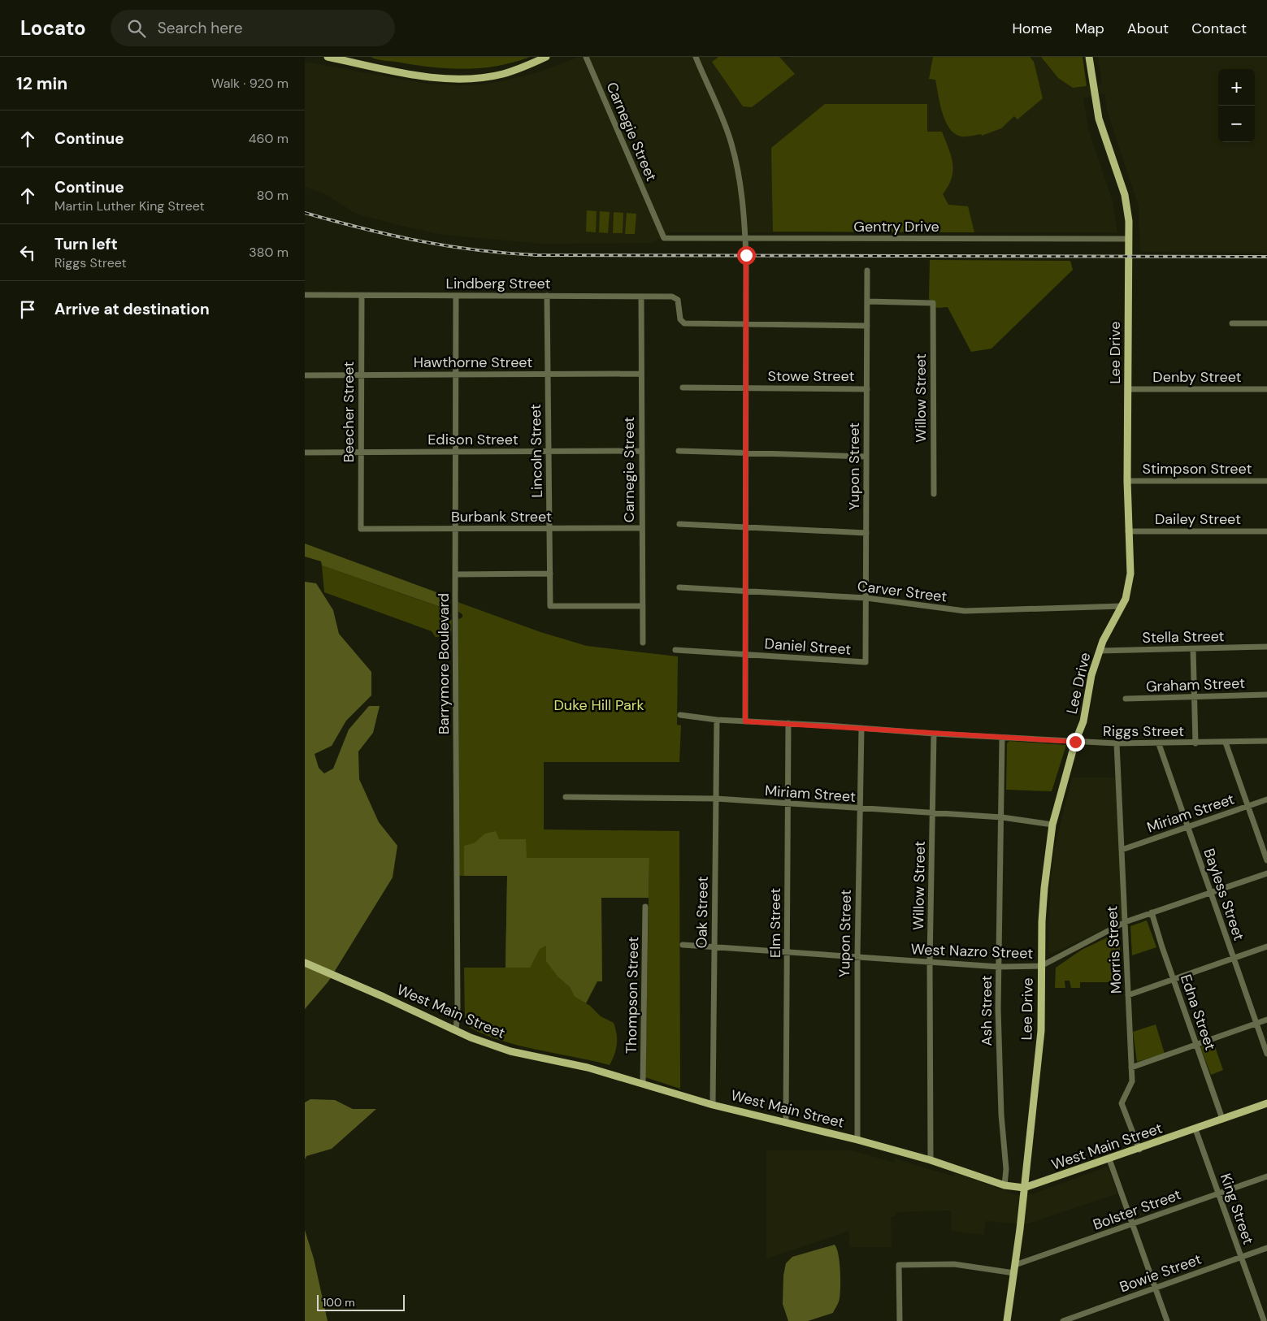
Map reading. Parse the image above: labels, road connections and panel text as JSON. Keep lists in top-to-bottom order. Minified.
{"streets":{"main road":["Lee Drive","West Main Street"],"street":["Carnegie Street","Gentry Drive","Lindberg Street","Hawthorne Street","Stowe Street","Denby Street","Willow Street","Beecher Street","Edison Street","Lincoln Street","Yupon Street","Stimpson Street","Burbank Street","Dailey Street","Carver Street","Stella Street","Daniel Street","Barrymore Boulevard","Graham Street","Riggs Street","Miriam Street","Bayless Street","Oak Street","Elm Street","Morris Street","West Nazro Street","Thompson Street","Ash Street","Edna Street","King Street","Bolster Street","Bowie Street"]},"crossings":[["Carnegie Street","Gentry Drive"],["Carnegie Street","Lindberg Street"],["Carnegie Street","Hawthorne Street"],["Carnegie Street","Edison Street"],["Carnegie Street","Lincoln Street"],["Carnegie Street","Burbank Street"],["Gentry Drive","Lee Drive"],["Lindberg Street","Beecher Street"],["Lindberg Street","Lincoln Street"],["Lindberg Street","Barrymore Boulevard"],["Lee Drive","Denby Street"],["Lee Drive","Stimpson Street"],["Lee Drive","Dailey Street"],["Lee Drive","Carver Street"],["Lee Drive","Stella Street"],["Lee Drive","Riggs Street"],["Lee Drive","Miriam Street"],["Lee Drive","West Nazro Street"],["Lee Drive","West Main Street"],["Lee Drive","Bolster Street"],["Hawthorne Street","Beecher Street"],["Hawthorne Street","Lincoln Street"],["Hawthorne Street","Barrymore Boulevard"],["Stowe Street","Yupon Street"],["Willow Street","Yupon Street"],["Willow Street","Riggs Street"],["Willow Street","Miriam Street"],["Willow Street","West Nazro Street"],["Willow Street","West Main Street"],["Beecher Street","Edison Street"],["Beecher Street","Burbank Street"],["Edison Street","Lincoln Street"],["Edison Street","Barrymore Boulevard"],["Lincoln Street","Burbank Street"],["Yupon Street","Carver Street"],["Yupon Street","Daniel Street"],["Yupon Street","Riggs Street"],["Yupon Street","Miriam Street"],["Yupon Street","West Nazro Street"],["Yupon Street","West Main Street"],["Burbank Street","Barrymore Boulevard"],["Barrymore Boulevard","West Main Street"],["Riggs Street","Bayless Street"],["Riggs Street","Oak Street"],["Riggs Street","Elm Street"],["Riggs Street","Morris Street"],["Riggs Street","Ash Street"],["Miriam Street","Bayless Street"],["Miriam Street","Oak Street"],["Miriam Street","Elm Street"],["Miriam Street","Morris Street"],["Miriam Street","Ash Street"],["Bayless Street","West Nazro Street"],["Oak Street","West Nazro Street"],["Oak Street","West Main Street"],["Elm Street","West Nazro Street"],["Elm Street","West Main Street"],["Morris Street","West Nazro Street"],["Morris Street","West Main Street"],["West Nazro Street","Ash Street"],["West Nazro Street","Edna Street"],["Thompson Street","West Main Street"],["Ash Street","West Main Street"],["West Main Street","Edna Street"],["West Main Street","King Street"],["King Street","Bolster Street"],["King Street","Bowie Street"]],"parks":["Duke Hill Park"],"scale_bar":"100 m","page":{"header":"Locato","search":"Search here","nav":["Home","Map","About","Contact"],"heading":["12 min","Walk · 920 m"],"map_buttons":["+","−"],"list":[["Continue","460 m"],["Continue","Martin Luther King Street","80 m"],["Turn left","Riggs Street","380 m"],"Arrive at destination"],"scale":"100 m"}}
